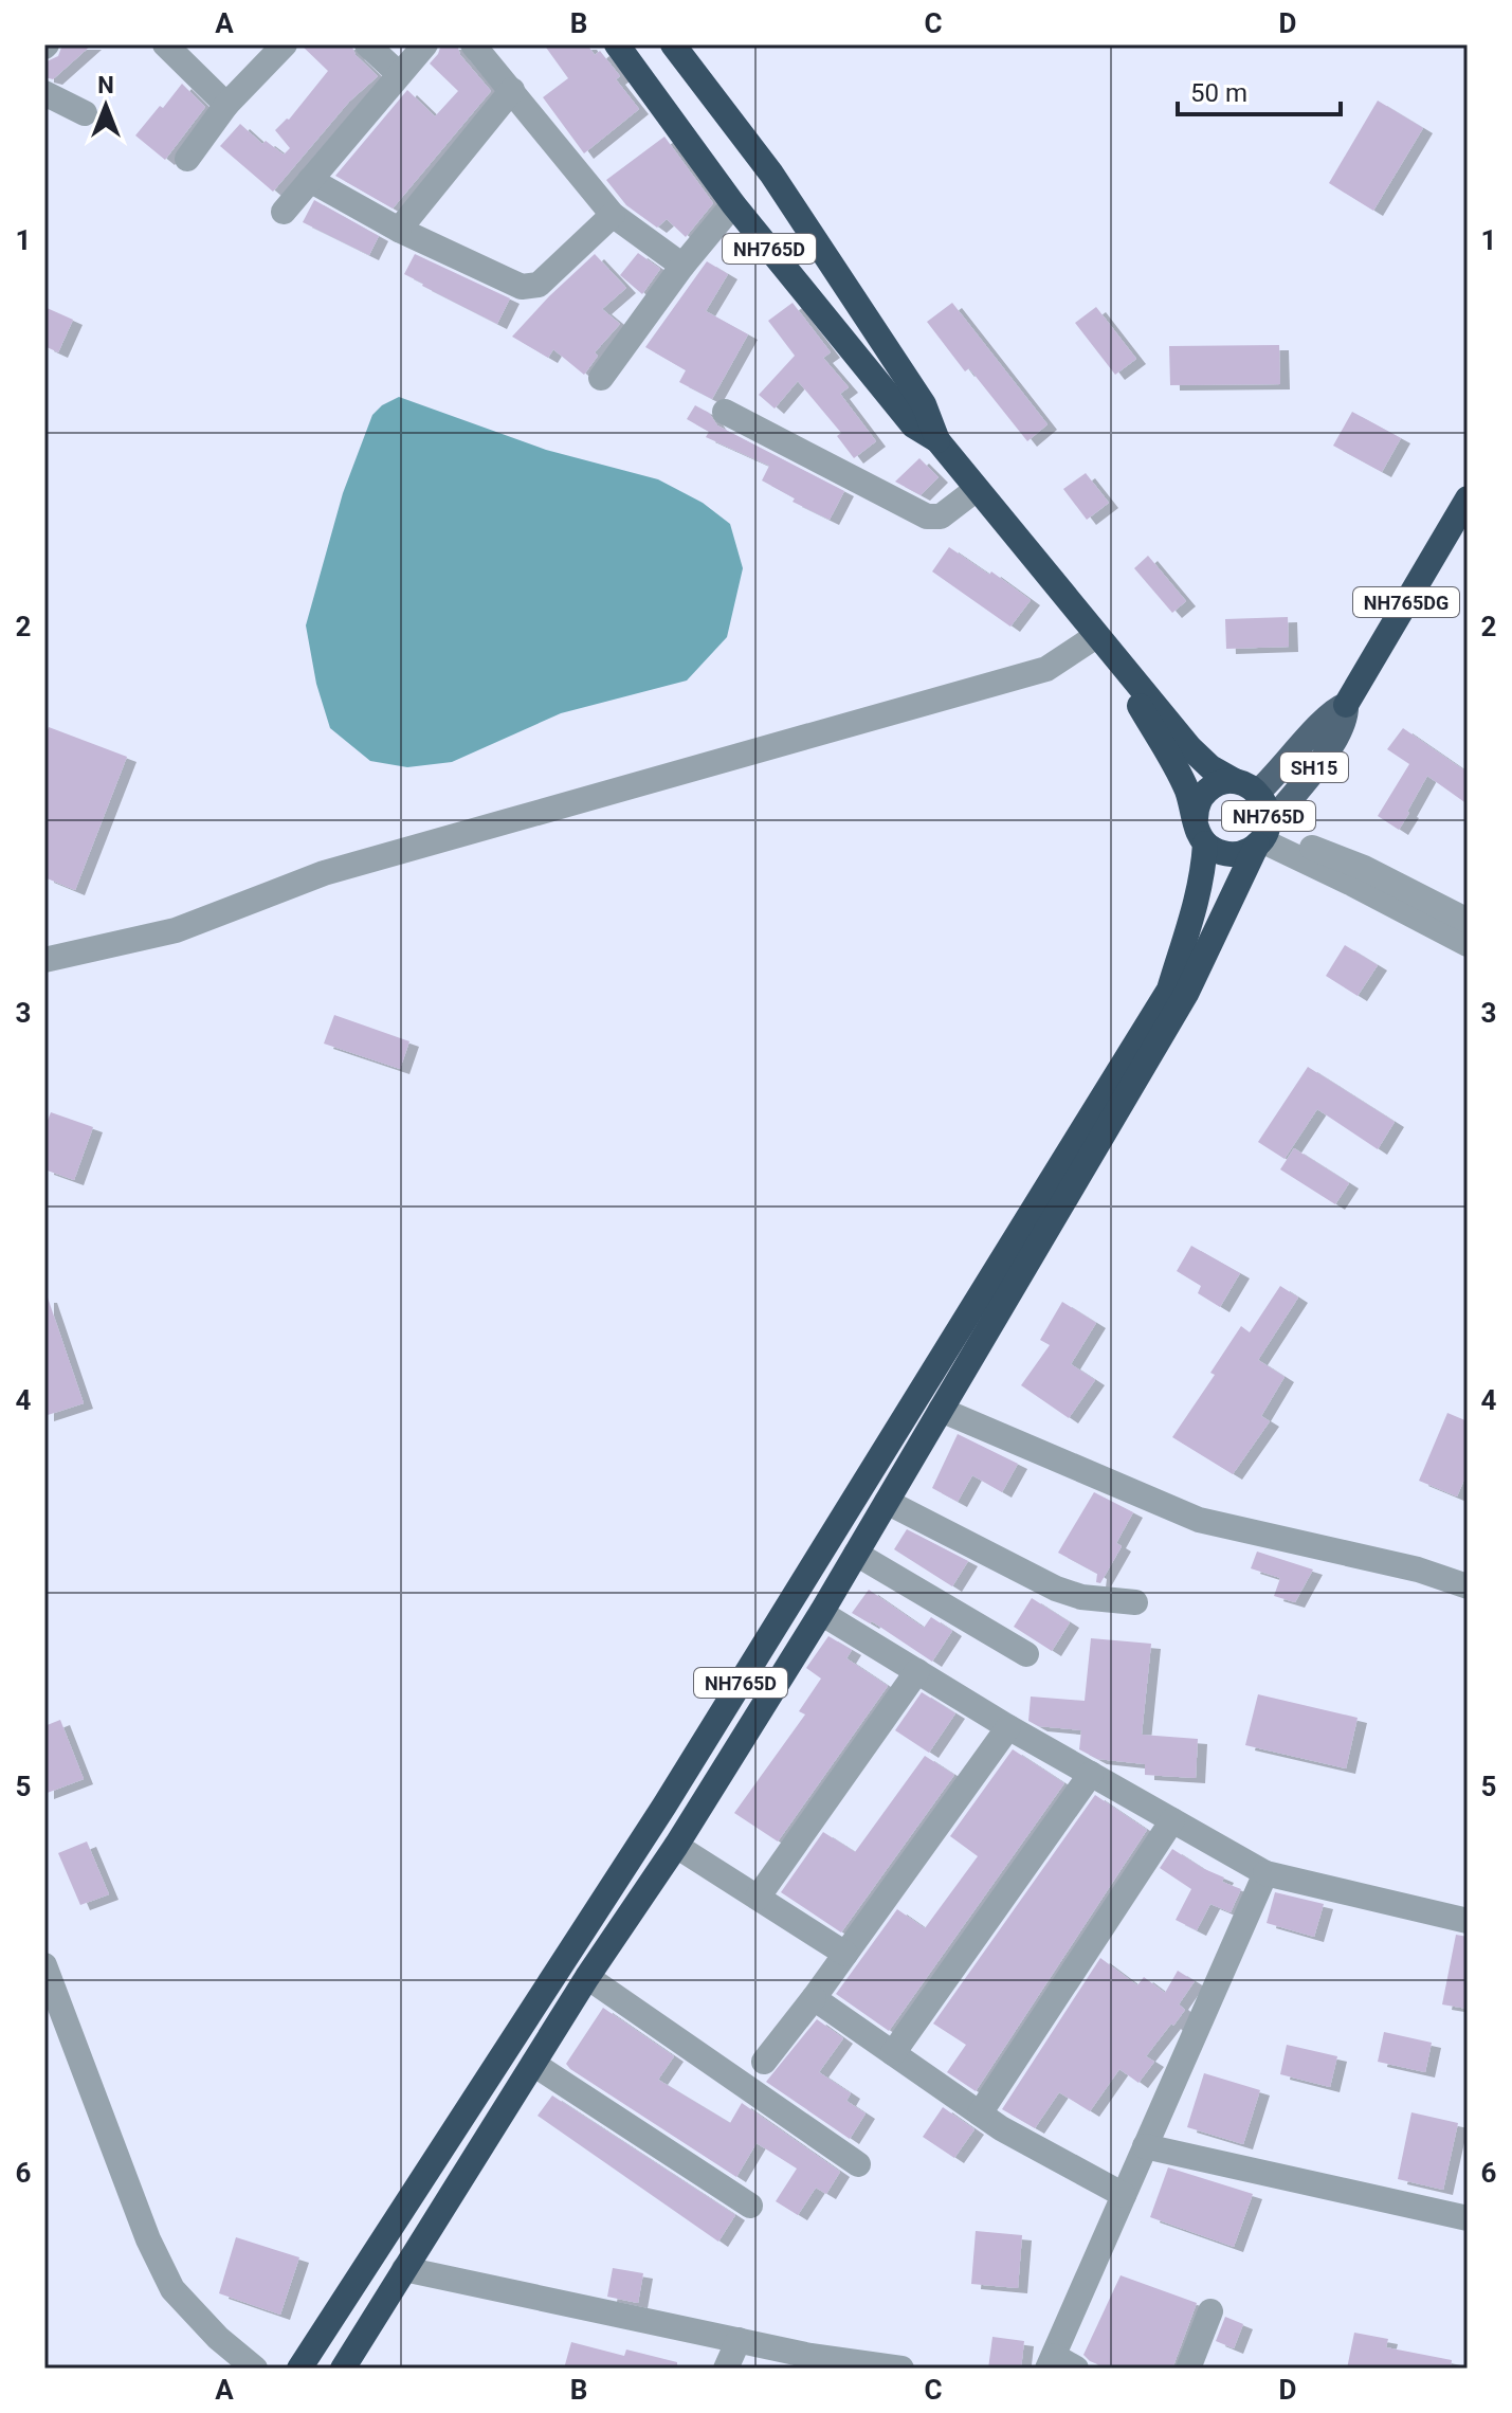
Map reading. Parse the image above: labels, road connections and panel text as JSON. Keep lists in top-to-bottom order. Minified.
{"streets":{"highway":["NH765D","NH765DG"],"main road":["SH15"]},"crossings":[["NH765D","SH15"],["NH765DG","SH15"]],"scale_bar":"50 m","north":"top","grid":{"columns":["A","B","C","D"],"rows":["1","2","3","4","5","6"]}}
